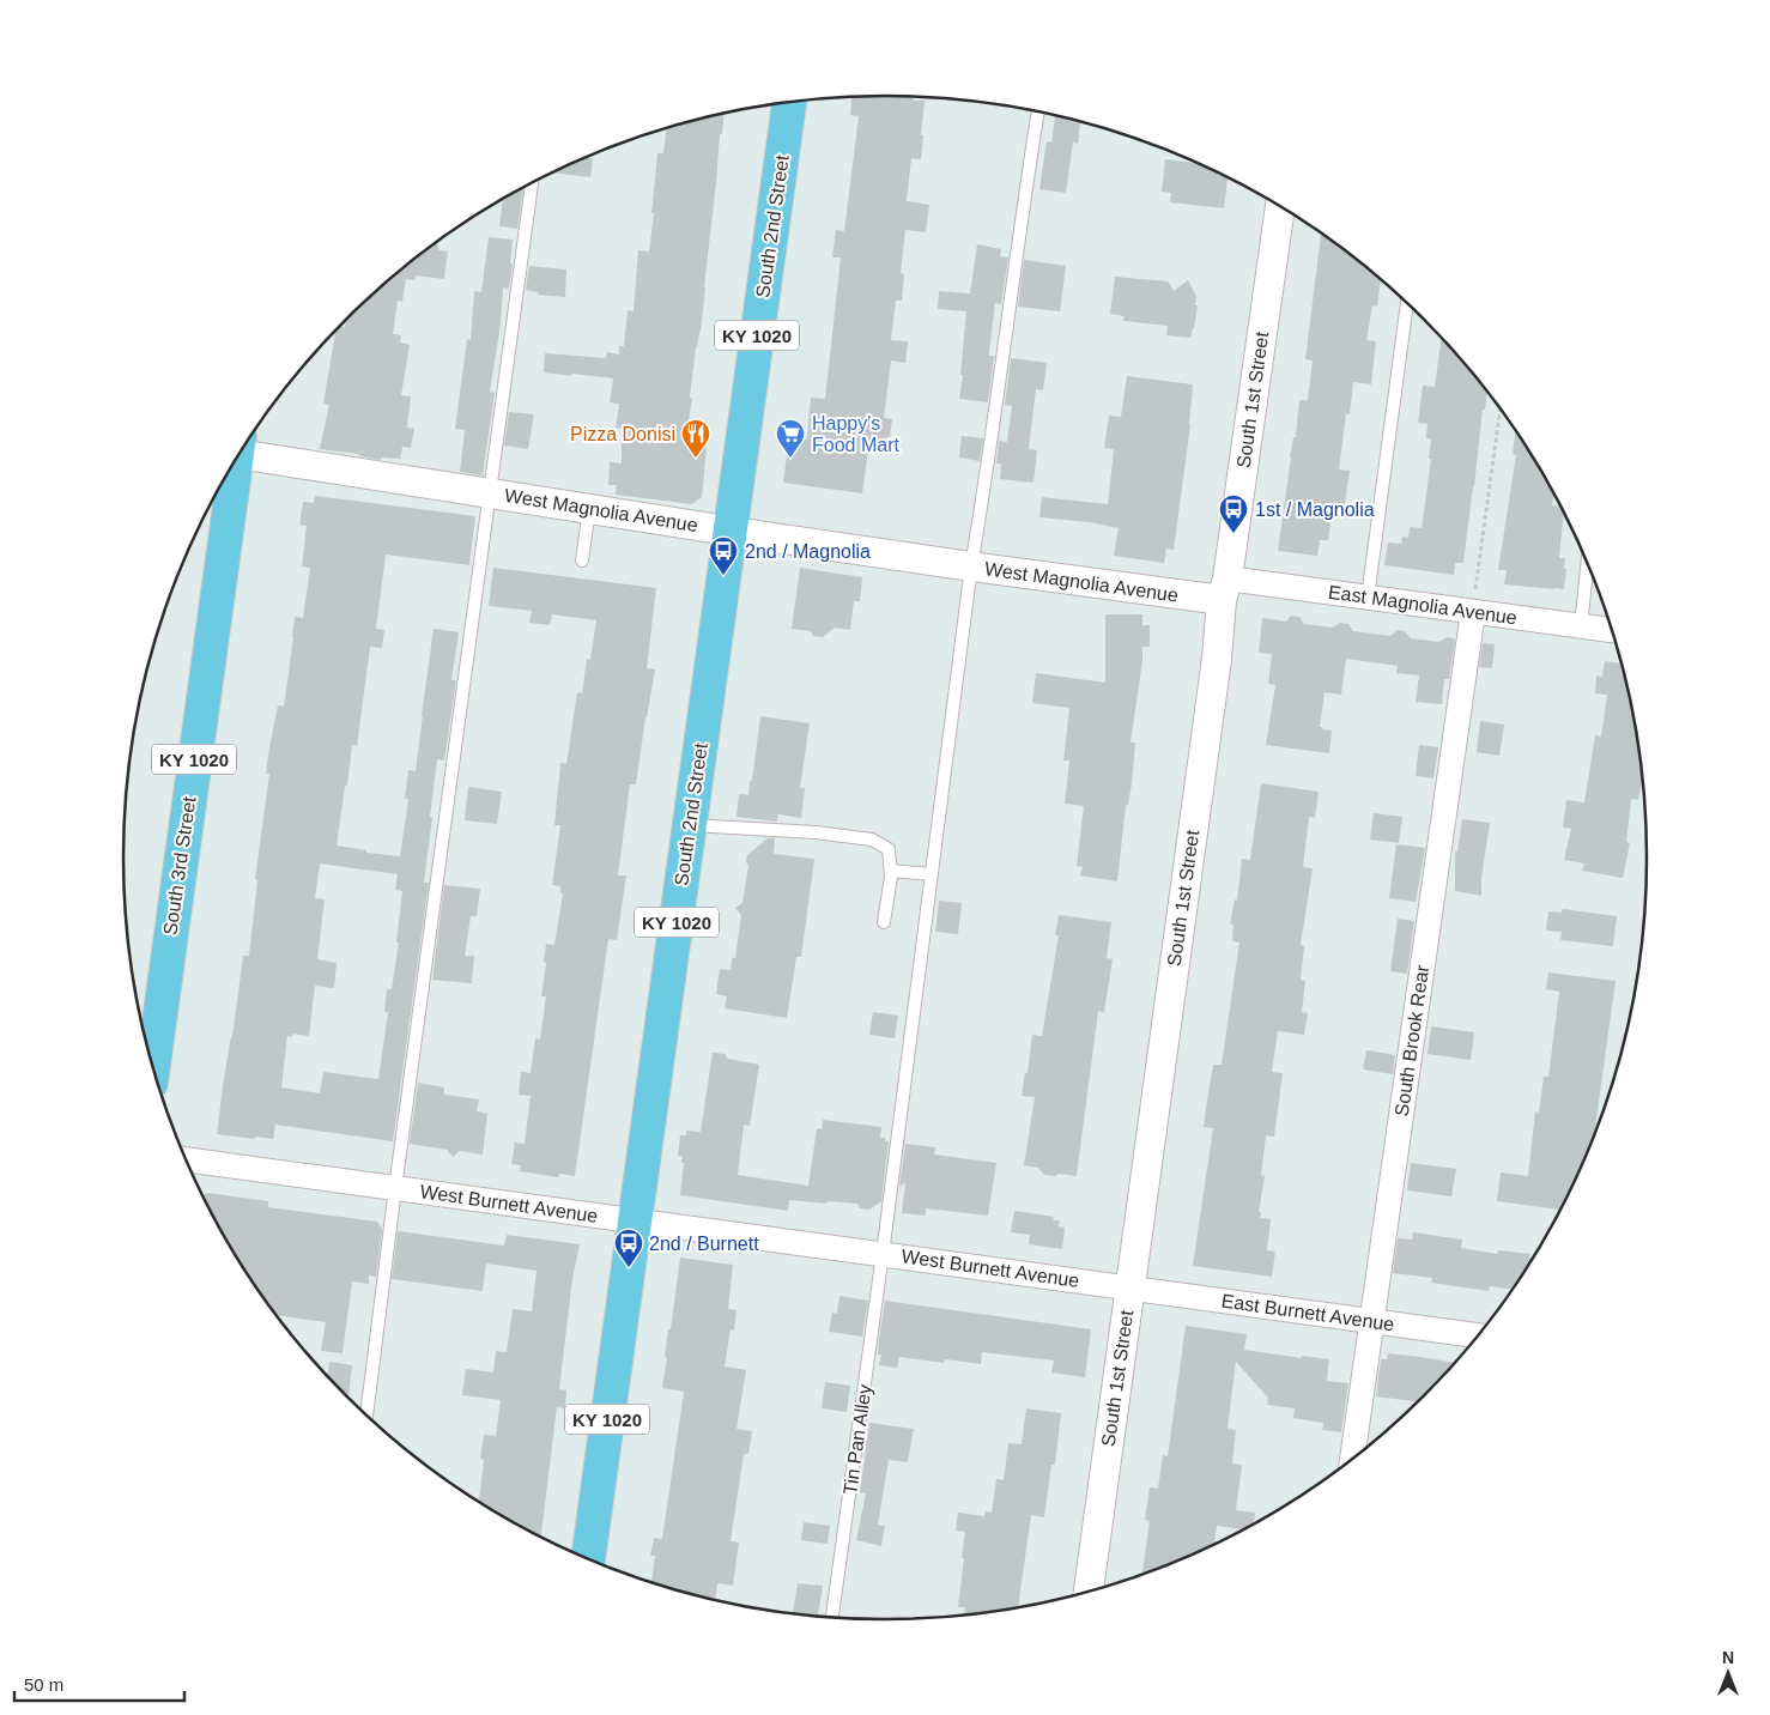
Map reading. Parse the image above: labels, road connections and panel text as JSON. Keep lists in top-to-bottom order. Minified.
{"streets":{"main road":["South 2nd Street","KY 1020","South 3rd Street"],"street":["South 1st Street","West Magnolia Avenue","East Magnolia Avenue","South Brook Rear","West Burnett Avenue","East Burnett Avenue"],"lane":["Tin Pan Alley"]},"crossings":[["South 2nd Street","West Magnolia Avenue"],["South 2nd Street","West Burnett Avenue"],["South 1st Street","West Magnolia Avenue"],["South 1st Street","East Magnolia Avenue"],["South 1st Street","West Burnett Avenue"],["South 1st Street","East Burnett Avenue"],["West Magnolia Avenue","East Magnolia Avenue"],["West Magnolia Avenue","Tin Pan Alley"],["East Magnolia Avenue","South Brook Rear"],["South Brook Rear","East Burnett Avenue"],["West Burnett Avenue","East Burnett Avenue"],["West Burnett Avenue","Tin Pan Alley"]],"places":{"restaurant":["Pizza Donisi"],"supermarket":["Happy's Food Mart"],"bus stop":["1st / Magnolia","2nd / Magnolia","2nd / Burnett"]},"scale_bar":"50 m","north":"top"}
